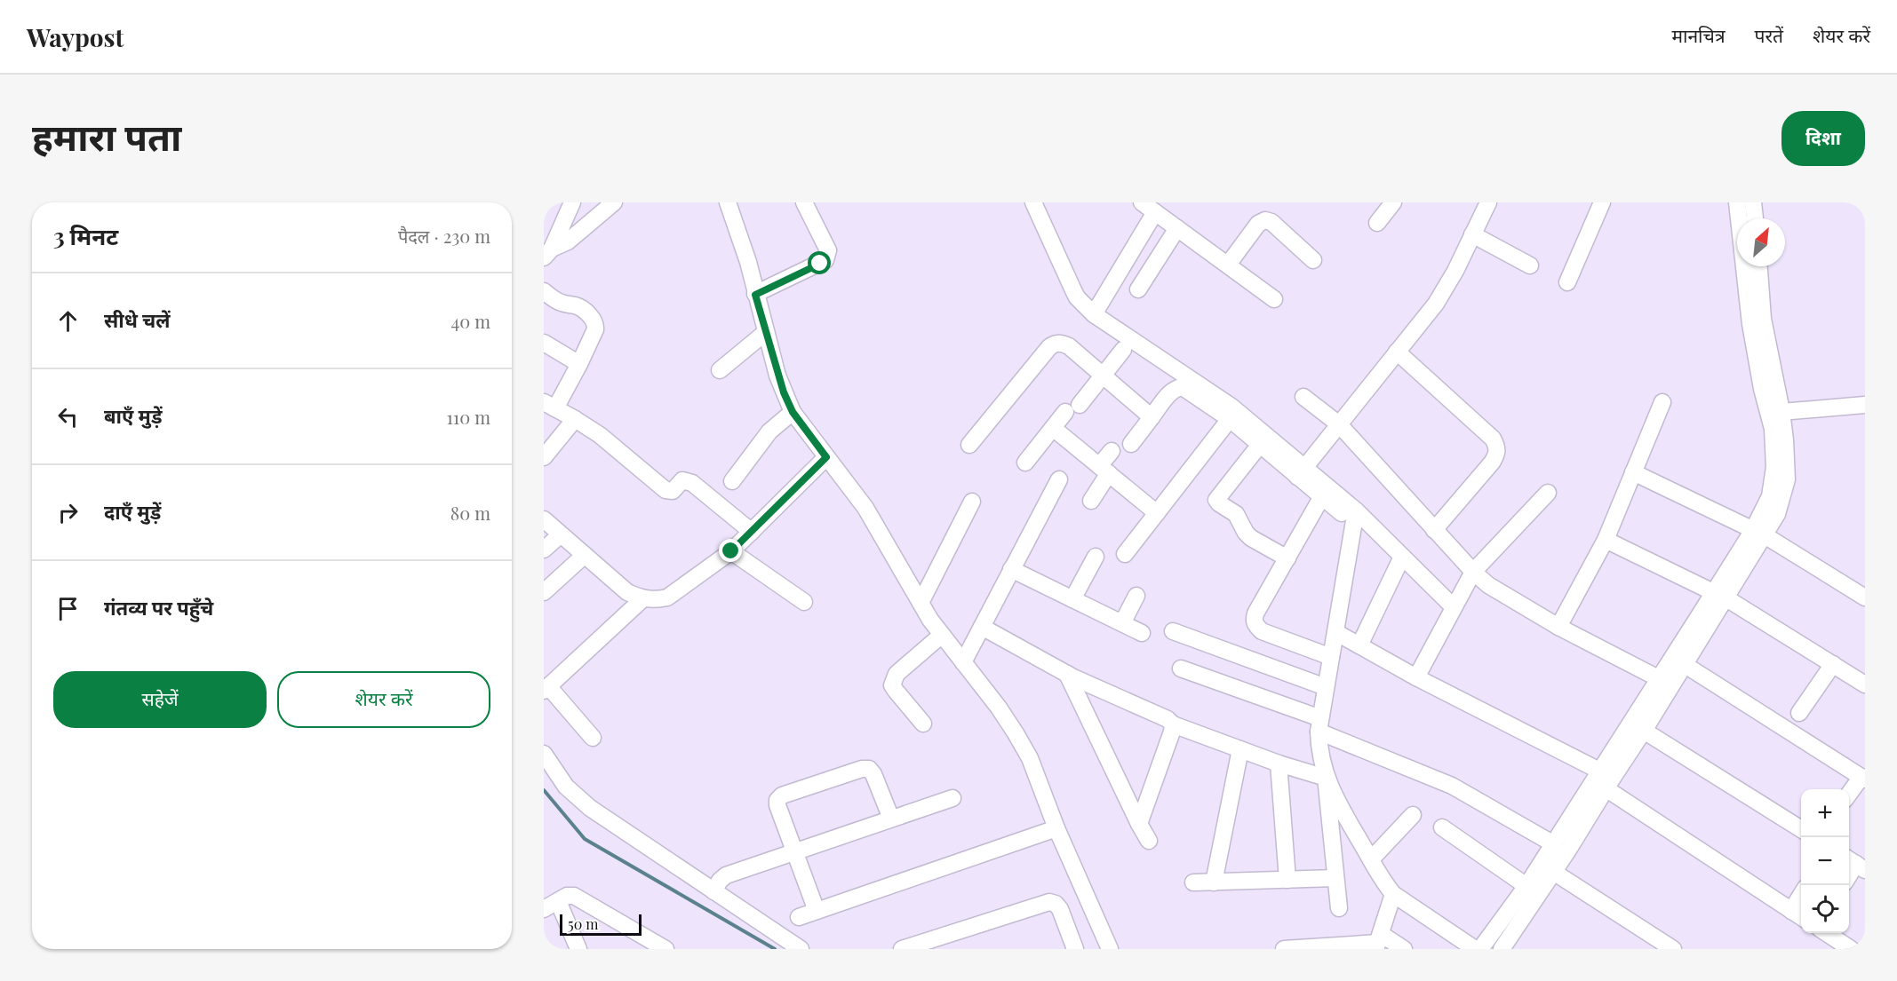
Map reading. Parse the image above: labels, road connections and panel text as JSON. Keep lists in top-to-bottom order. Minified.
{"scale_bar":"50 m","north":"top right","page":{"header":"Waypost","nav":["मानचित्र","परतें","शेयर करें"],"title":"हमारा पता","buttons":["दिशा",["सहेजें","शेयर करें"]],"heading":["3 मिनट","पैदल · 230 m"],"list":[["सीधे चलें","40 m"],["बाएँ मुड़ें","110 m"],["दाएँ मुड़ें","80 m"],"गंतव्य पर पहुँचे"],"map_buttons":["+","−"],"scale":"50 m"}}
